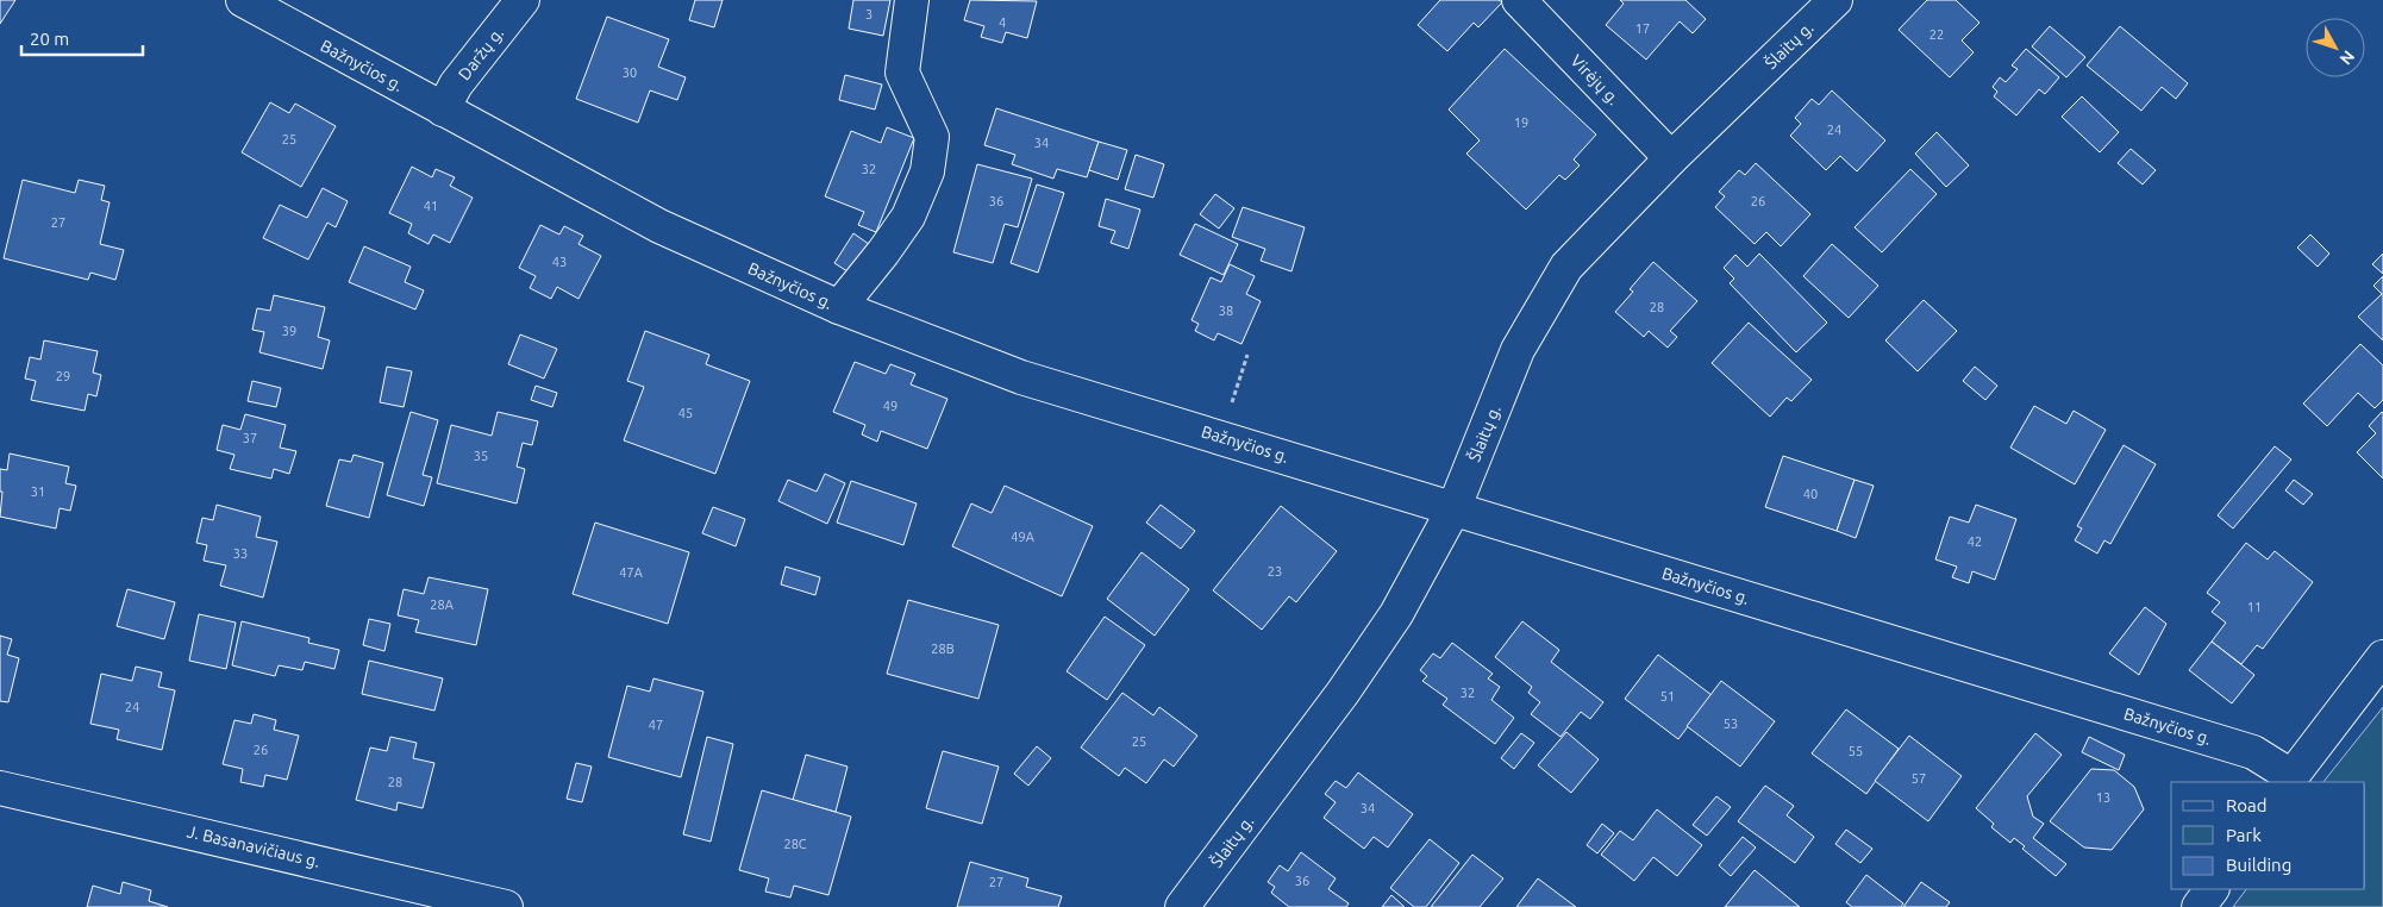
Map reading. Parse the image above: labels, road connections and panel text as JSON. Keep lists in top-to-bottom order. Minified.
{"streets":{"street":["Šlaitų g.","Daržų g.","Bažnyčios g.","Virėjų g.","J. Basanavičiaus g."]},"crossings":[["Šlaitų g.","Bažnyčios g."],["Šlaitų g.","Virėjų g."],["Daržų g.","Bažnyčios g."]],"house_numbers":["3","4","17","22","30","19","24","25","34","32","36","26","41","27","43","28","38","39","29","49","45","37","35","31","40","49A","42","33","23","47A","28A","11","28B","32","51","24","53","47","25","26","55","57","28","13","34","28C","36","27"],"legend":["Road","Park","Building"],"scale_bar":"20 m","north":"bottom right"}
